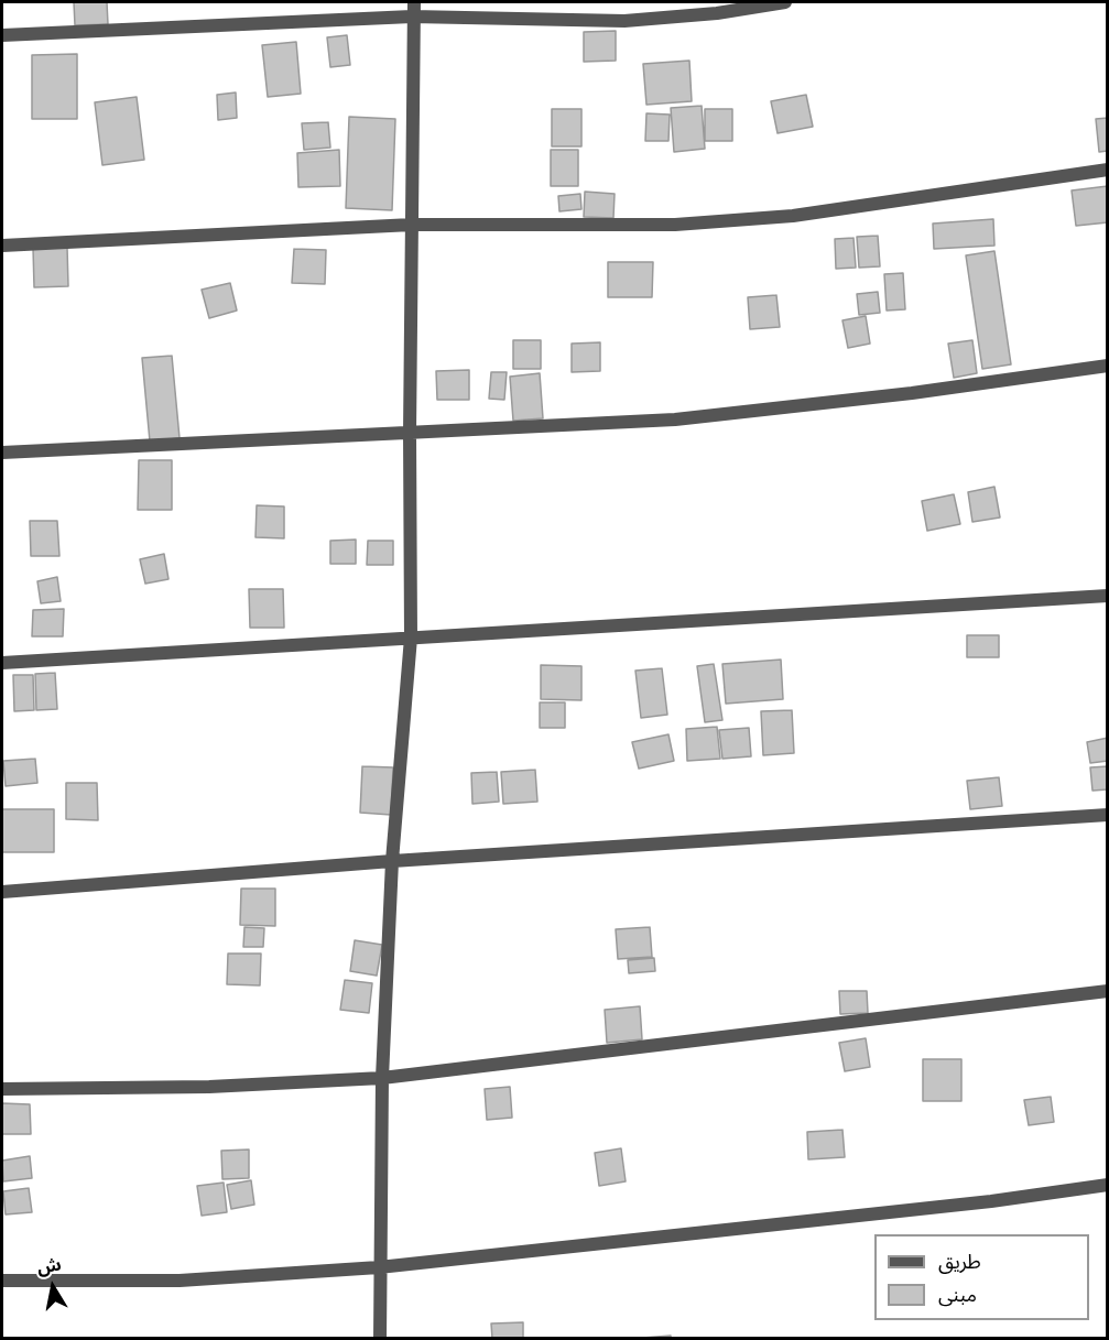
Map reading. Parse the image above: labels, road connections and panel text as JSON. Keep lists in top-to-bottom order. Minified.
{"legend":["طريق","مبنى"],"north":"top"}
